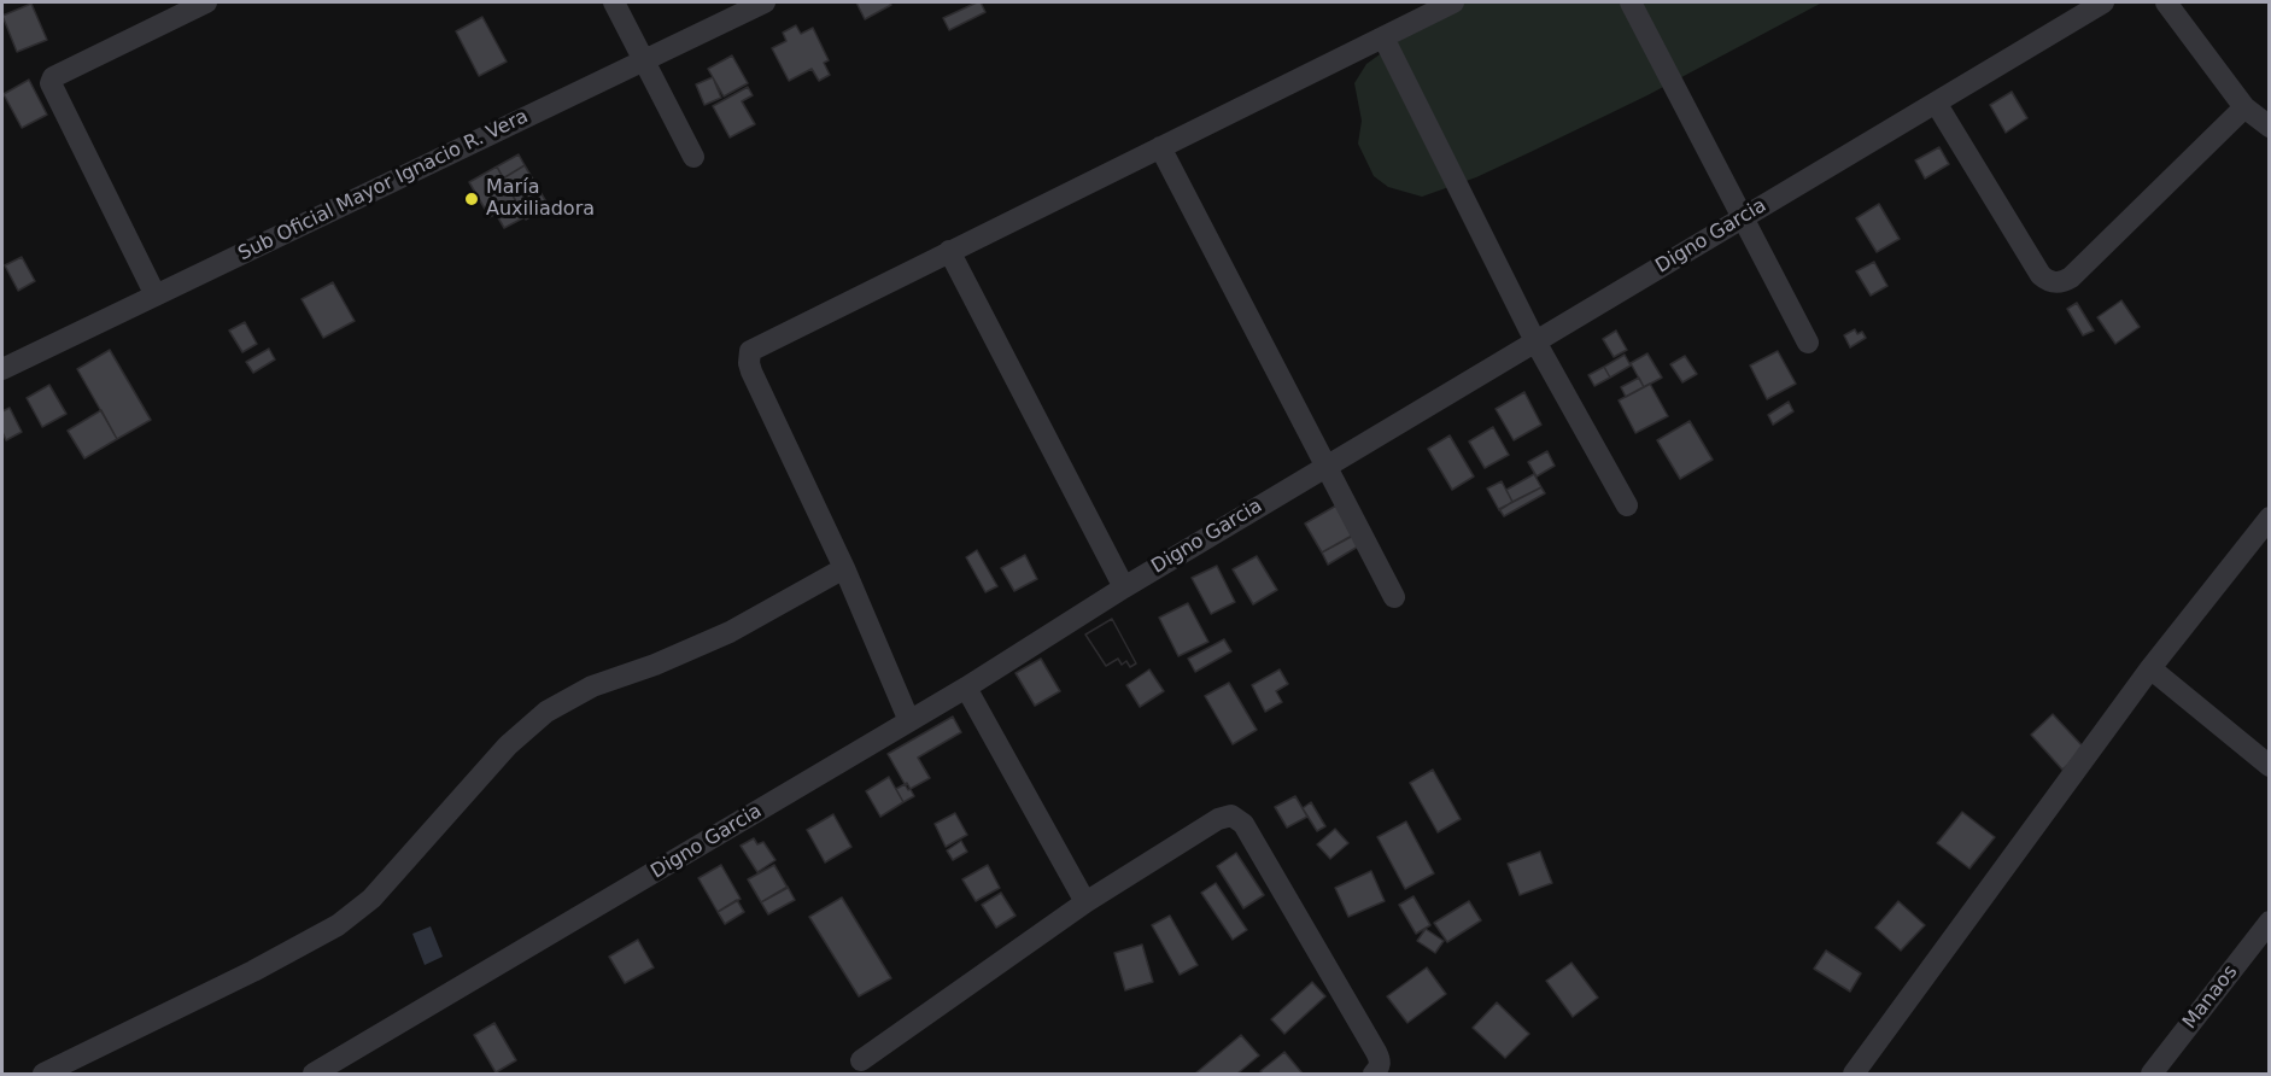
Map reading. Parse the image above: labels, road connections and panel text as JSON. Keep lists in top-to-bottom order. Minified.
{"streets":{"street":["Sub Oficial Mayor Ignacio R. Vera","Digno Garcia","Manaos"]},"places":["María Auxiliadora"]}
